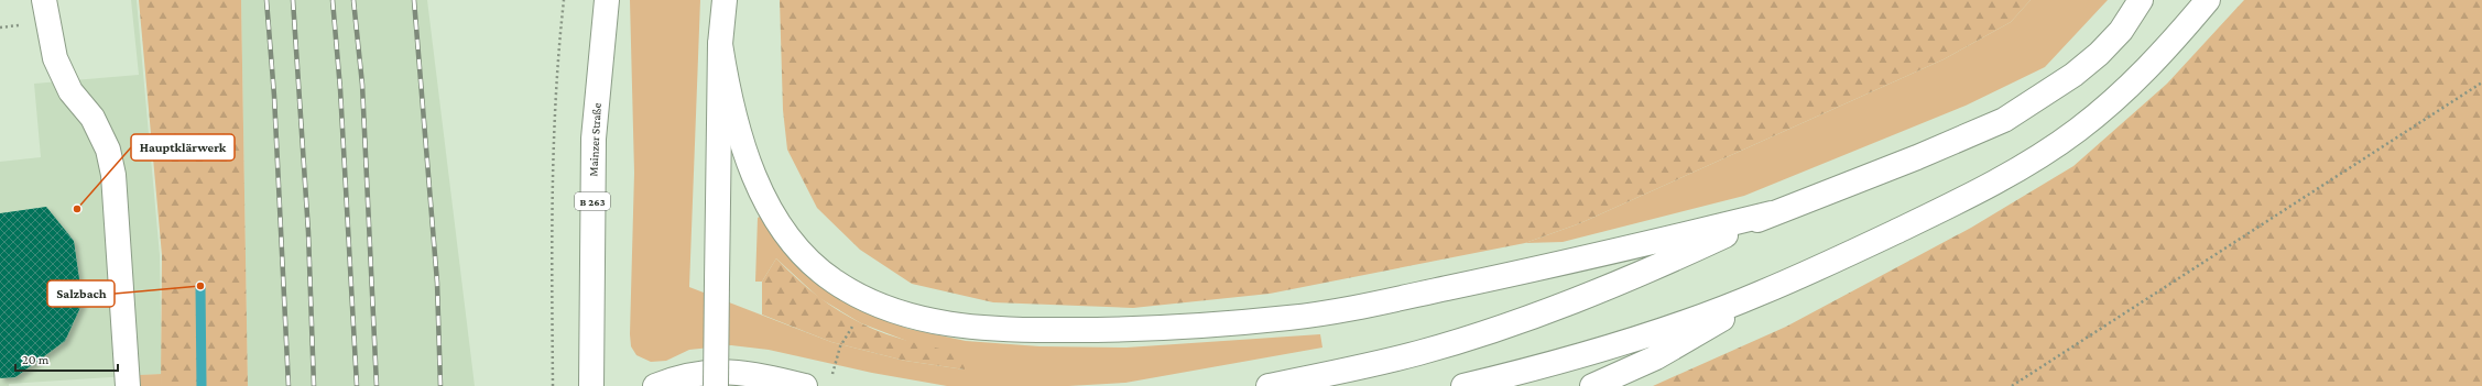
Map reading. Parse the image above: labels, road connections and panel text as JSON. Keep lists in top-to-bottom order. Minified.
{"streets":{"main road":["Mainzer Straße","B 263"]},"places":["Hauptklärwerk","Salzbach"],"scale_bar":"20 m"}
